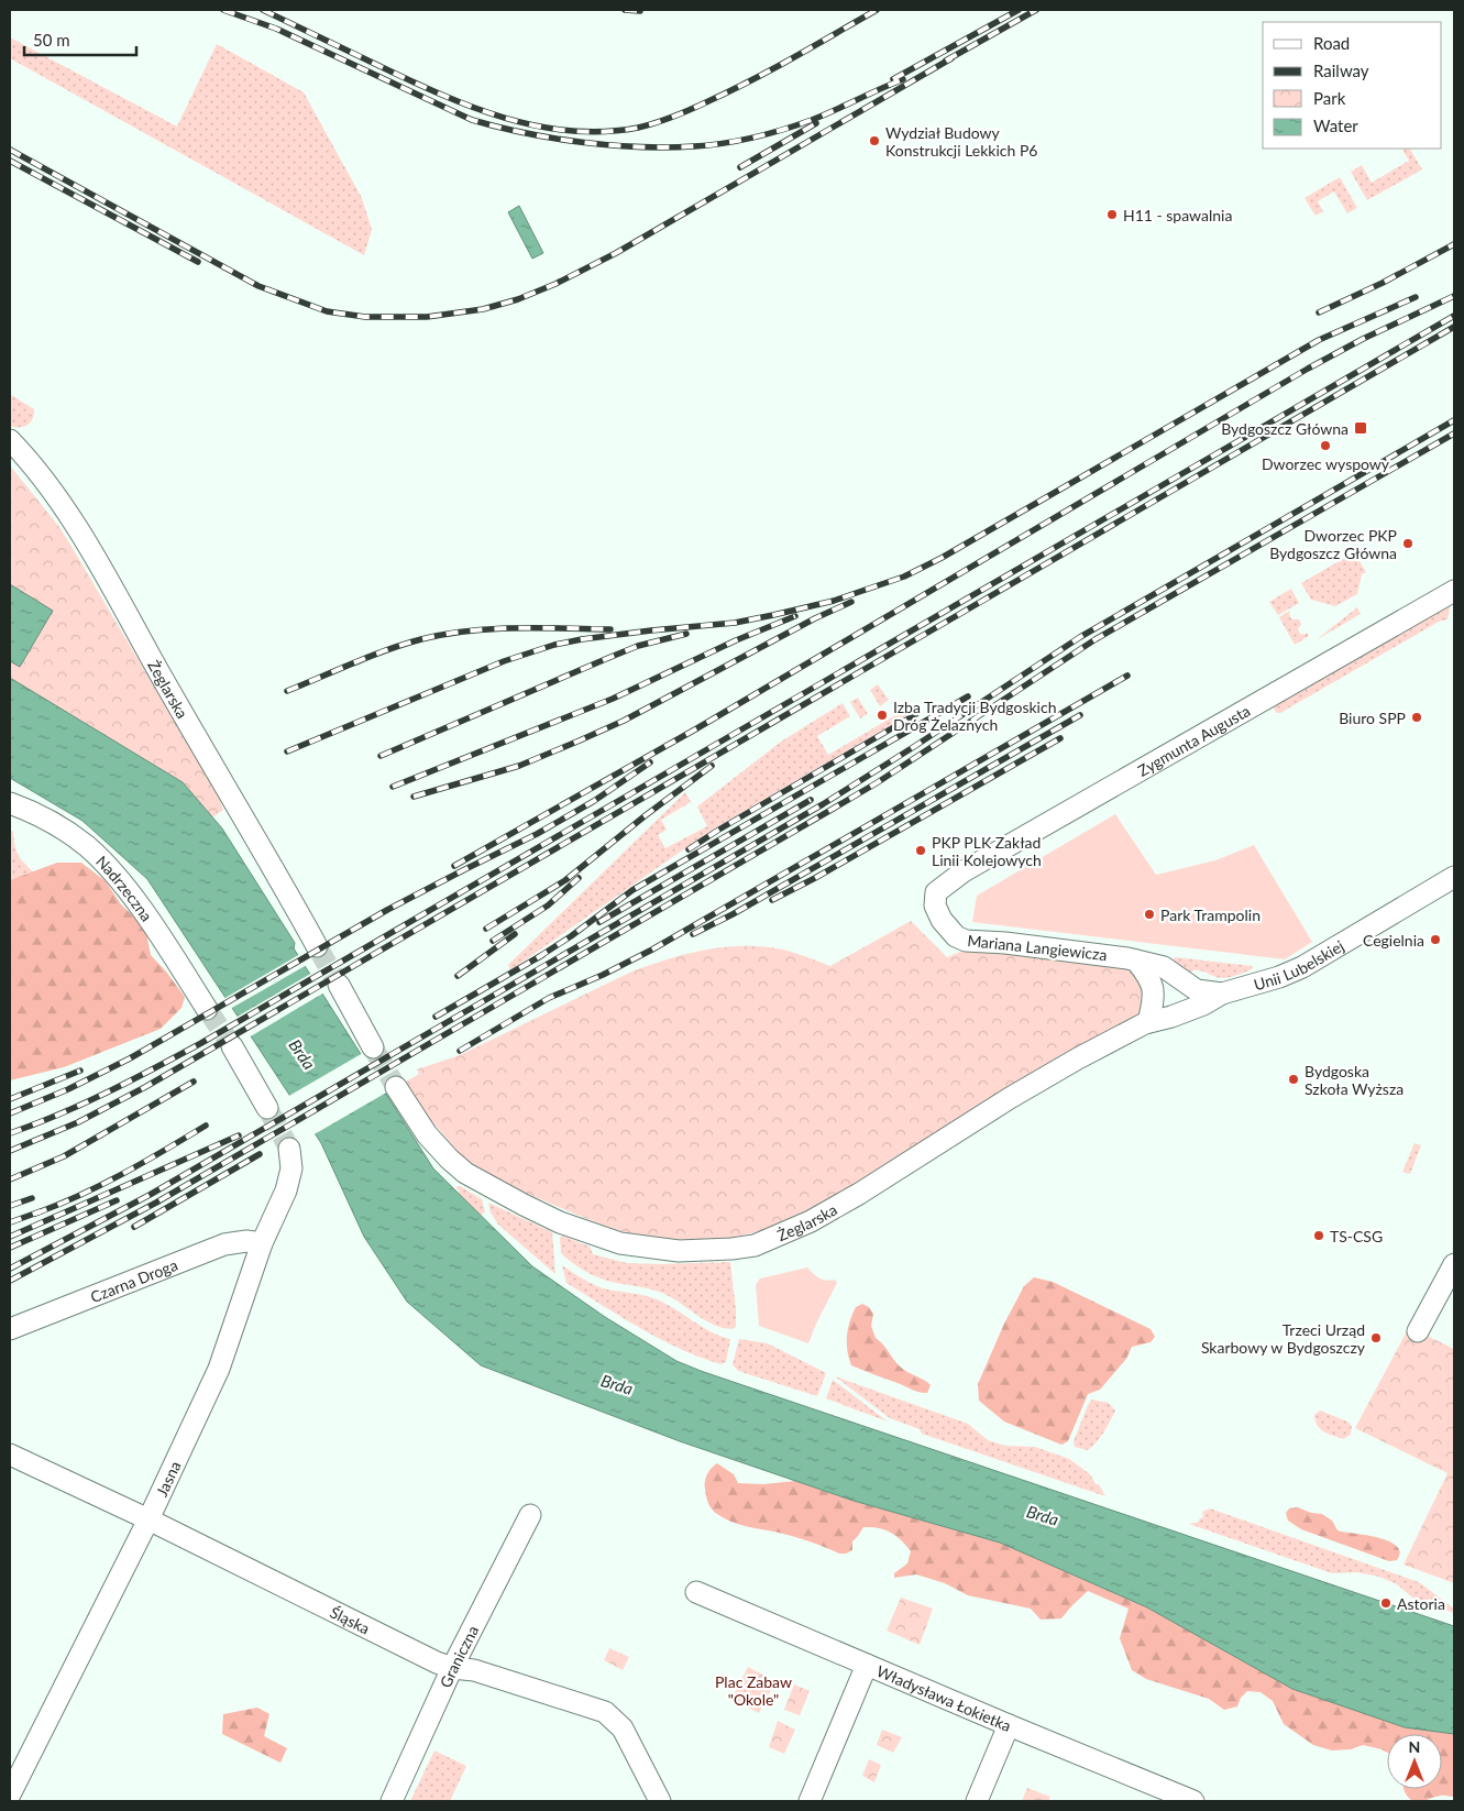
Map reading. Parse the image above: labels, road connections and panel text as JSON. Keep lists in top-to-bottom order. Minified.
{"streets":{"street":["Żeglarska","Zygmunta Augusta","Nadrzeczna","Mariana Langiewicza","Unii Lubelskiej","Czarna Droga","Jasna","Śląska","Graniczna","Władysława Łokietka"]},"crossings":[["Żeglarska","Mariana Langiewicza"],["Żeglarska","Unii Lubelskiej"],["Zygmunta Augusta","Mariana Langiewicza"],["Mariana Langiewicza","Unii Lubelskiej"],["Czarna Droga","Jasna"],["Jasna","Śląska"],["Śląska","Graniczna"]],"water":["Brda"],"parks":["Plac Zabaw \"Okole\""],"places":{"other":["Wydział Budowy Konstrukcji Lekkich P6","H11 - spawalnia","Dworzec wyspowy","Dworzec PKP Bydgoszcz Główna","Izba Tradycji Bydgoskich Dróg Żelaznych","Biuro SPP","PKP PLK Zakład Linii Kolejowych","Park Trampolin","Cegielnia","Bydgoska Szkoła Wyższa","TS-CSG","Trzeci Urząd Skarbowy w Bydgoszczy","Astoria"],"transit":["Bydgoszcz Główna"]},"legend":["Road","Railway","Park","Water"],"scale_bar":"50 m","north":"top"}
